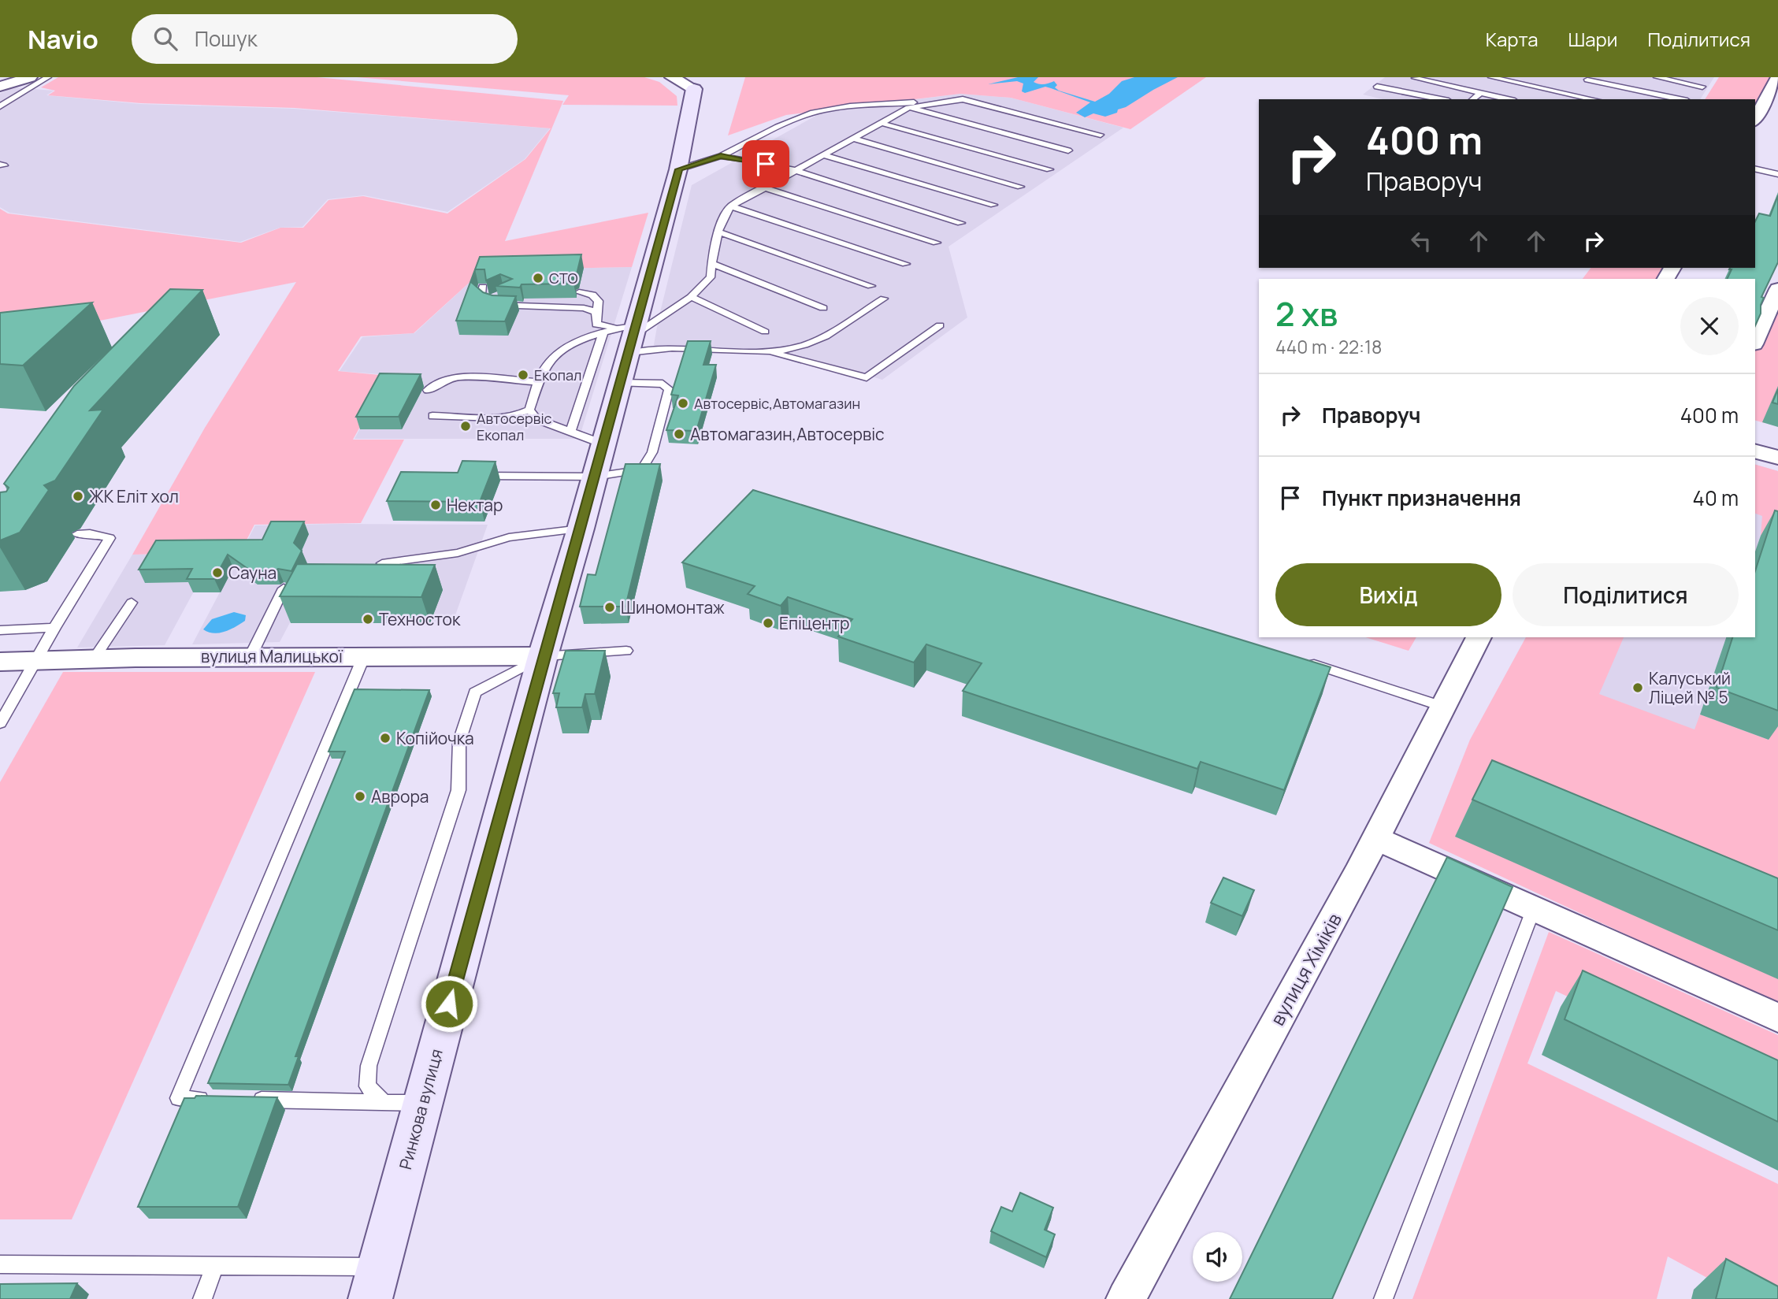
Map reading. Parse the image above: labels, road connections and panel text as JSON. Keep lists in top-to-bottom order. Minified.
{"streets":{"main road":["Ринкова вулиця"],"street":["вулиця Малицької","вулиця Хіміків"]},"crossings":[["вулиця Малицької","Ринкова вулиця"]],"places":["СТО","Екопал","Автосервіс,Автомагазин","Автосервіс Екопал","Автомагазин,Автосервіс","ЖК Еліт хол","Нектар","Сауна","Шиномонтаж","Техносток","Епіцентр","Калуський Ліцей № 5","Копійочка","Аврора"],"page":{"header":"Navio","search":"Пошук","nav":["Карта","Шари","Поділитися"],"turn":["400 m","Праворуч"],"heading":["2 хв","440 m · 22:18"],"list":[{"name":"Праворуч","value":"400 m"},{"name":"Пункт призначення","value":"40 m"}],"buttons":["Вихід","Поділитися"]}}
